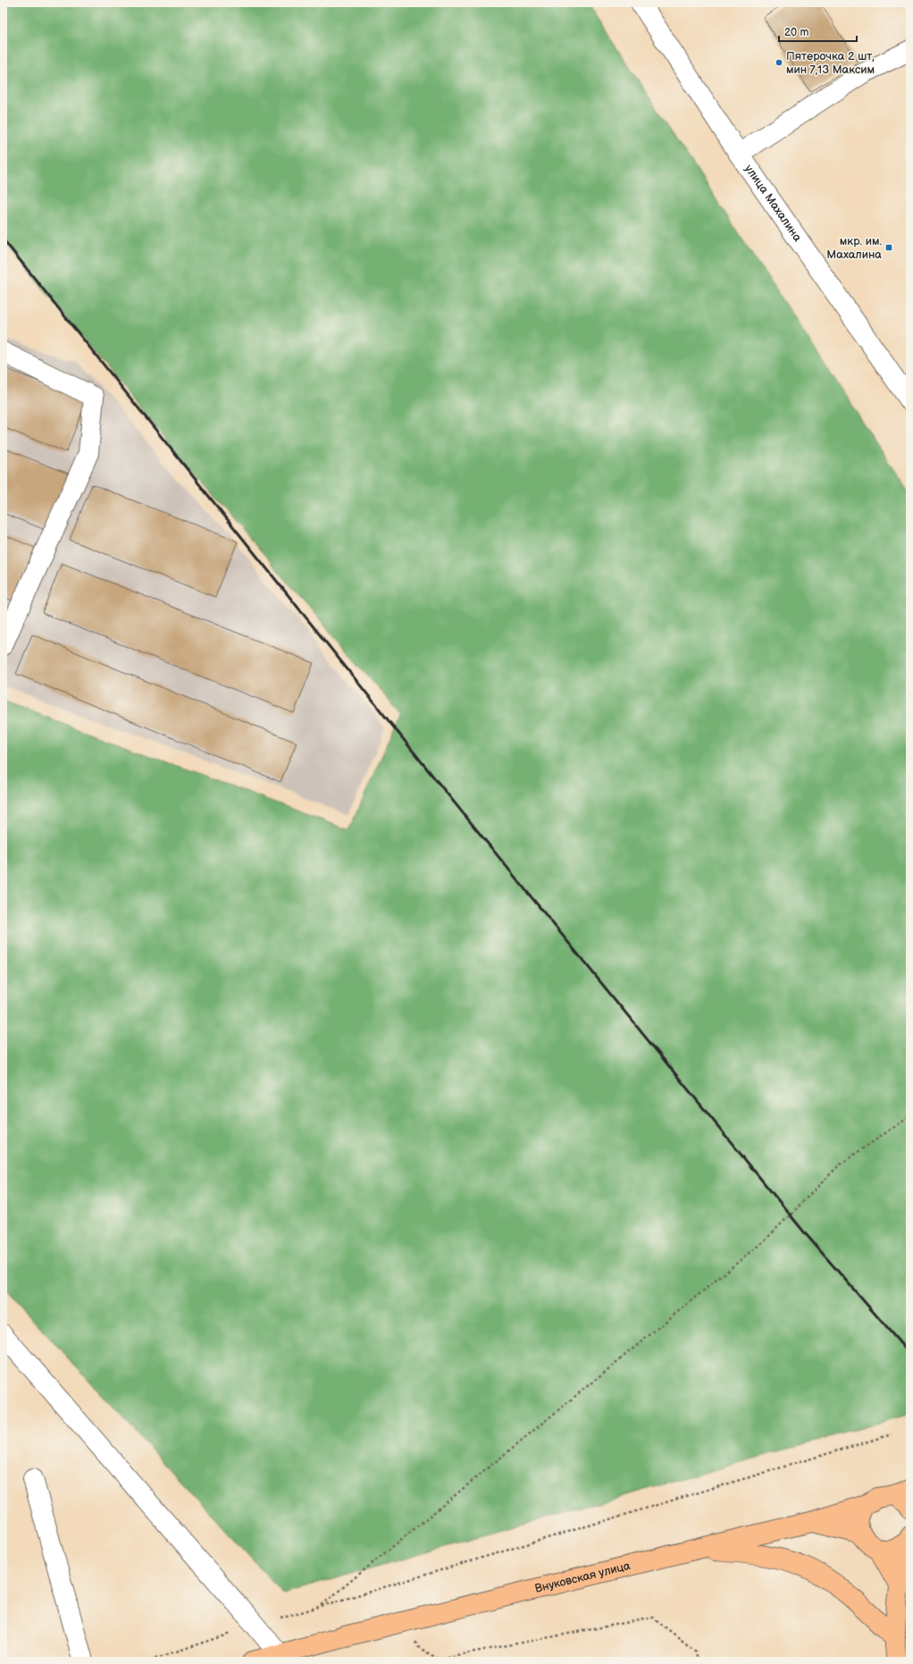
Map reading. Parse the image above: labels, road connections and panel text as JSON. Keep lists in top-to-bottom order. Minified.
{"streets":{"main road":["Внуковская улица"],"street":["улица Махалина"]},"places":{"other":["Пятерочка 2 шт, мин 7,13 Максим"],"transit":["мкр. им. Махалина"]},"scale_bar":"20 m"}
